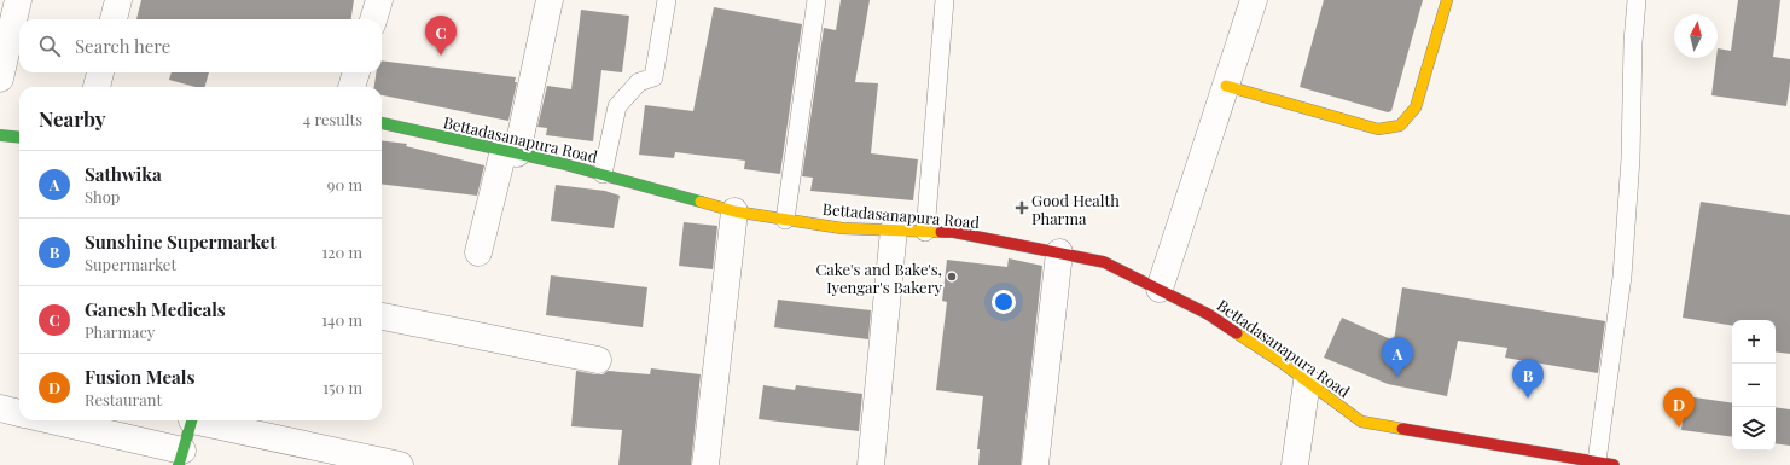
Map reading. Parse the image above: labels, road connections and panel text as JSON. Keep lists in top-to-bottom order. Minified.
{"streets":{"street":["Bettadasanapura Road"]},"places":{"health":["Good Health Pharma"],"other":["Cake's and Bake's, Iyengar's Bakery"]},"north":"top","page":{"pins":["C","A","B","D"],"search":"Search here","heading":["Nearby","4 results"],"list":[{"mark":"A","name":"Sathwika","note":"Shop","value":"90 m"},{"mark":"B","name":"Sunshine Supermarket","note":"Supermarket","value":"120 m"},{"mark":"C","name":"Ganesh Medicals","note":"Pharmacy","value":"140 m"},{"mark":"D","name":"Fusion Meals","note":"Restaurant","value":"150 m"}],"map_buttons":["+","−"]}}
